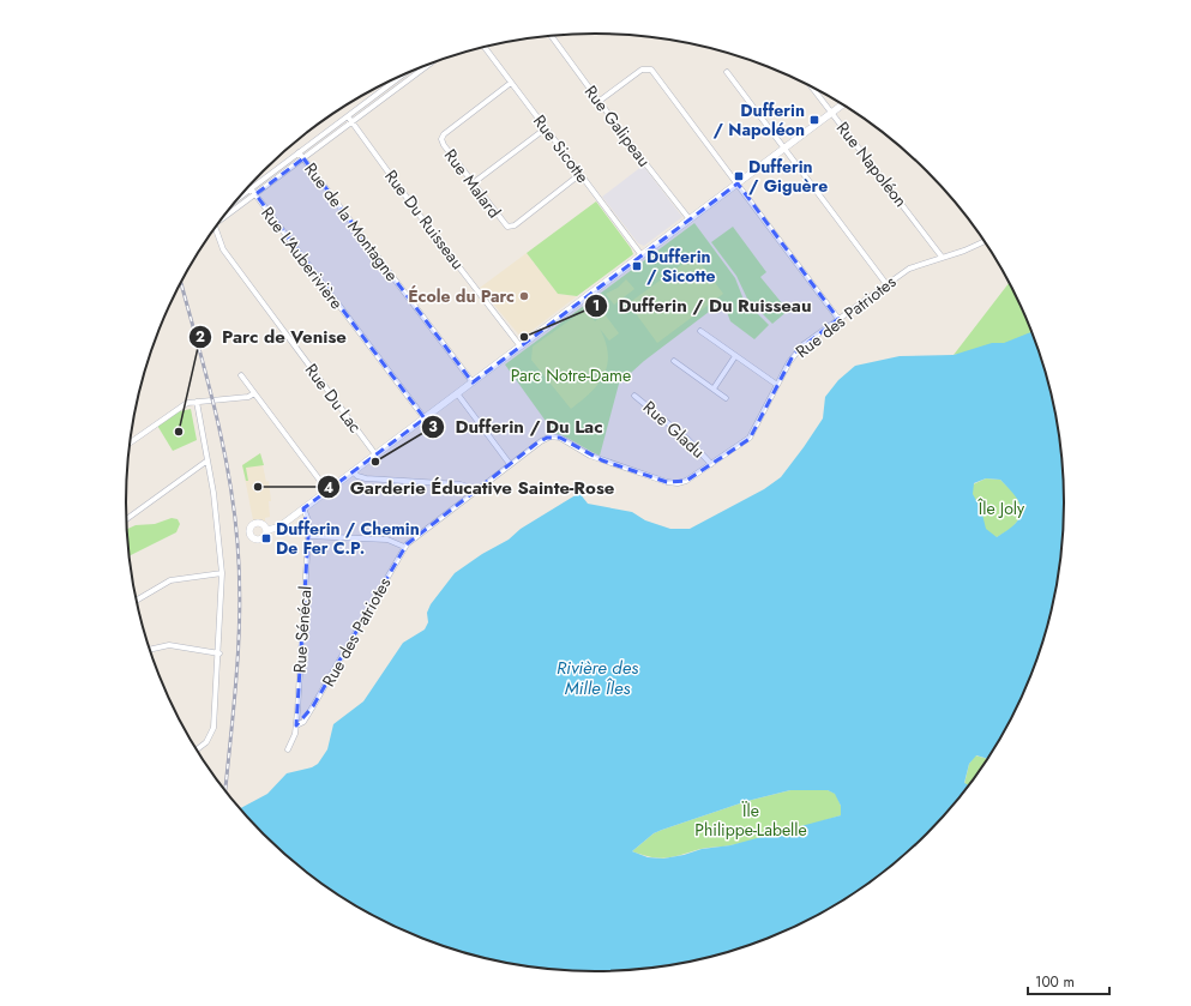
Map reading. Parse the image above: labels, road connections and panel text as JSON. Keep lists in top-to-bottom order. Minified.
{"streets":{"street":["Rue Galipeau","Rue Sicotte","Rue Napoléon","Rue Malard","Rue Du Ruisseau","Rue de la Montagne","Rue L'Auberivière","Rue des Patriotes","Rue Du Lac","Rue Gladu","Rue Sénécal"]},"crossings":[["Rue Sicotte","Rue Malard"],["Rue Napoléon","Rue des Patriotes"],["Rue des Patriotes","Rue Gladu"],["Rue des Patriotes","Rue Sénécal"]],"water":["Rivière des Mille Îles"],"parks":["Parc Notre-Dame","Île Joly","Ïle Philippe-Labelle"],"places":{"transit":["Dufferin / Napoléon","Dufferin / Giguère","Dufferin / Sicotte","Dufferin / Chemin De Fer C.P."],"other":["École du Parc","Dufferin / Du Ruisseau","Parc de Venise","Dufferin / Du Lac","Garderie Éducative Sainte-Rose"]},"scale_bar":"100 m"}
